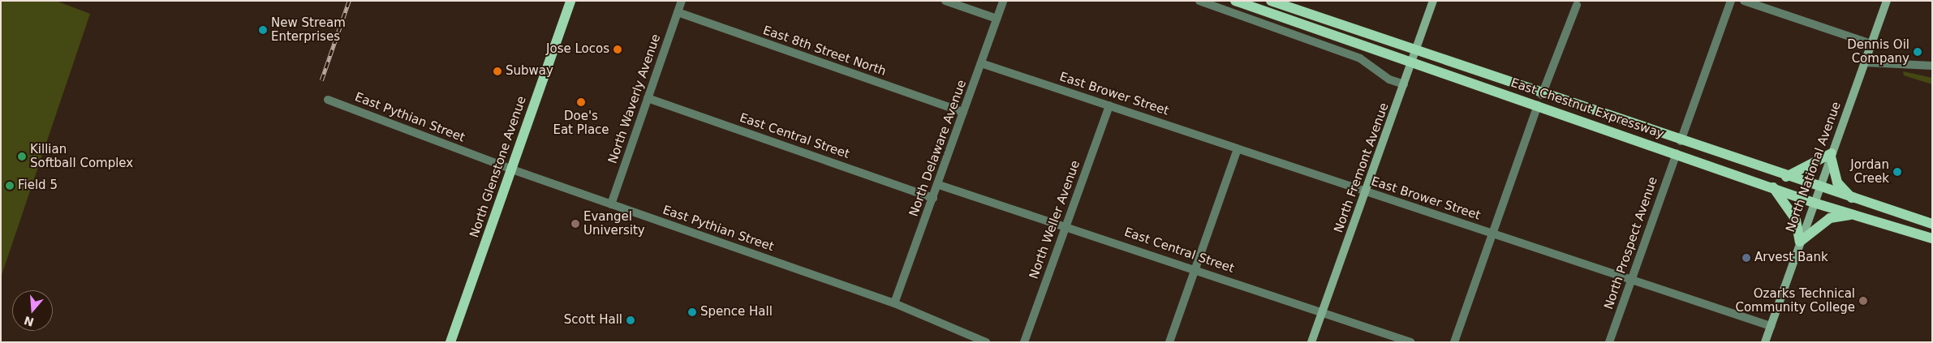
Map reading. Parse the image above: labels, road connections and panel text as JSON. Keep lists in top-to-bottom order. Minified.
{"streets":{"main road":["East Chestnut Expressway","North Glenstone Avenue"],"street":["East 8th Street North","East Brower Street","North Waverly Avenue","East Pythian Street","East Central Street","North Delaware Avenue","North National Avenue","North Fremont Avenue","North Weller Avenue","North Prospect Avenue"]},"crossings":[["East 8th Street North","North Waverly Avenue"],["East 8th Street North","North Delaware Avenue"],["East Brower Street","North Delaware Avenue"],["East Brower Street","North National Avenue"],["East Brower Street","North Fremont Avenue"],["East Brower Street","North Weller Avenue"],["East Brower Street","North Prospect Avenue"],["North Waverly Avenue","East Pythian Street"],["North Waverly Avenue","East Central Street"],["East Chestnut Expressway","North National Avenue"],["East Chestnut Expressway","North Fremont Avenue"],["East Chestnut Expressway","North Prospect Avenue"],["East Pythian Street","North Delaware Avenue"],["East Pythian Street","North Glenstone Avenue"],["East Central Street","North Delaware Avenue"],["East Central Street","North Fremont Avenue"],["East Central Street","North Weller Avenue"]],"places":["New Stream Enterprises","Jose Locos","Dennis Oil Company","Subway","Doe's Eat Place","Killian Softball Complex","Jordan Creek","Field 5","Evangel University","Arvest Bank","Ozarks Technical Community College","Spence Hall","Scott Hall"],"north":"bottom"}
